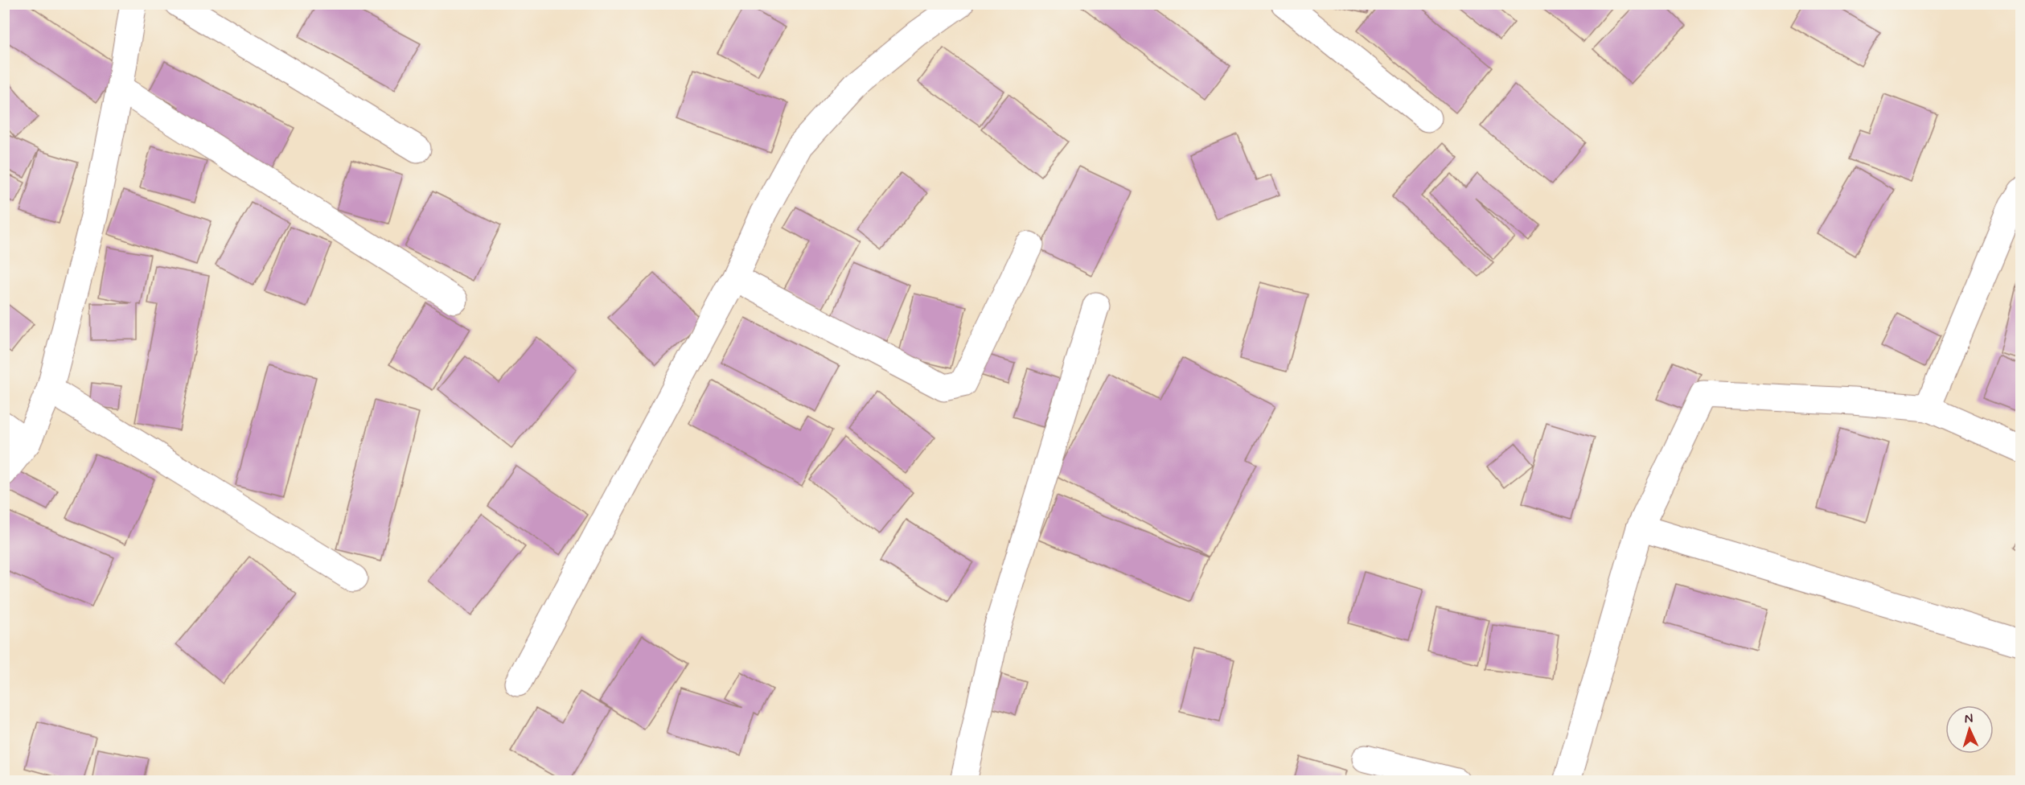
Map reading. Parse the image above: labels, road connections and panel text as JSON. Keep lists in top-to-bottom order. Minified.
{"north":"top"}
